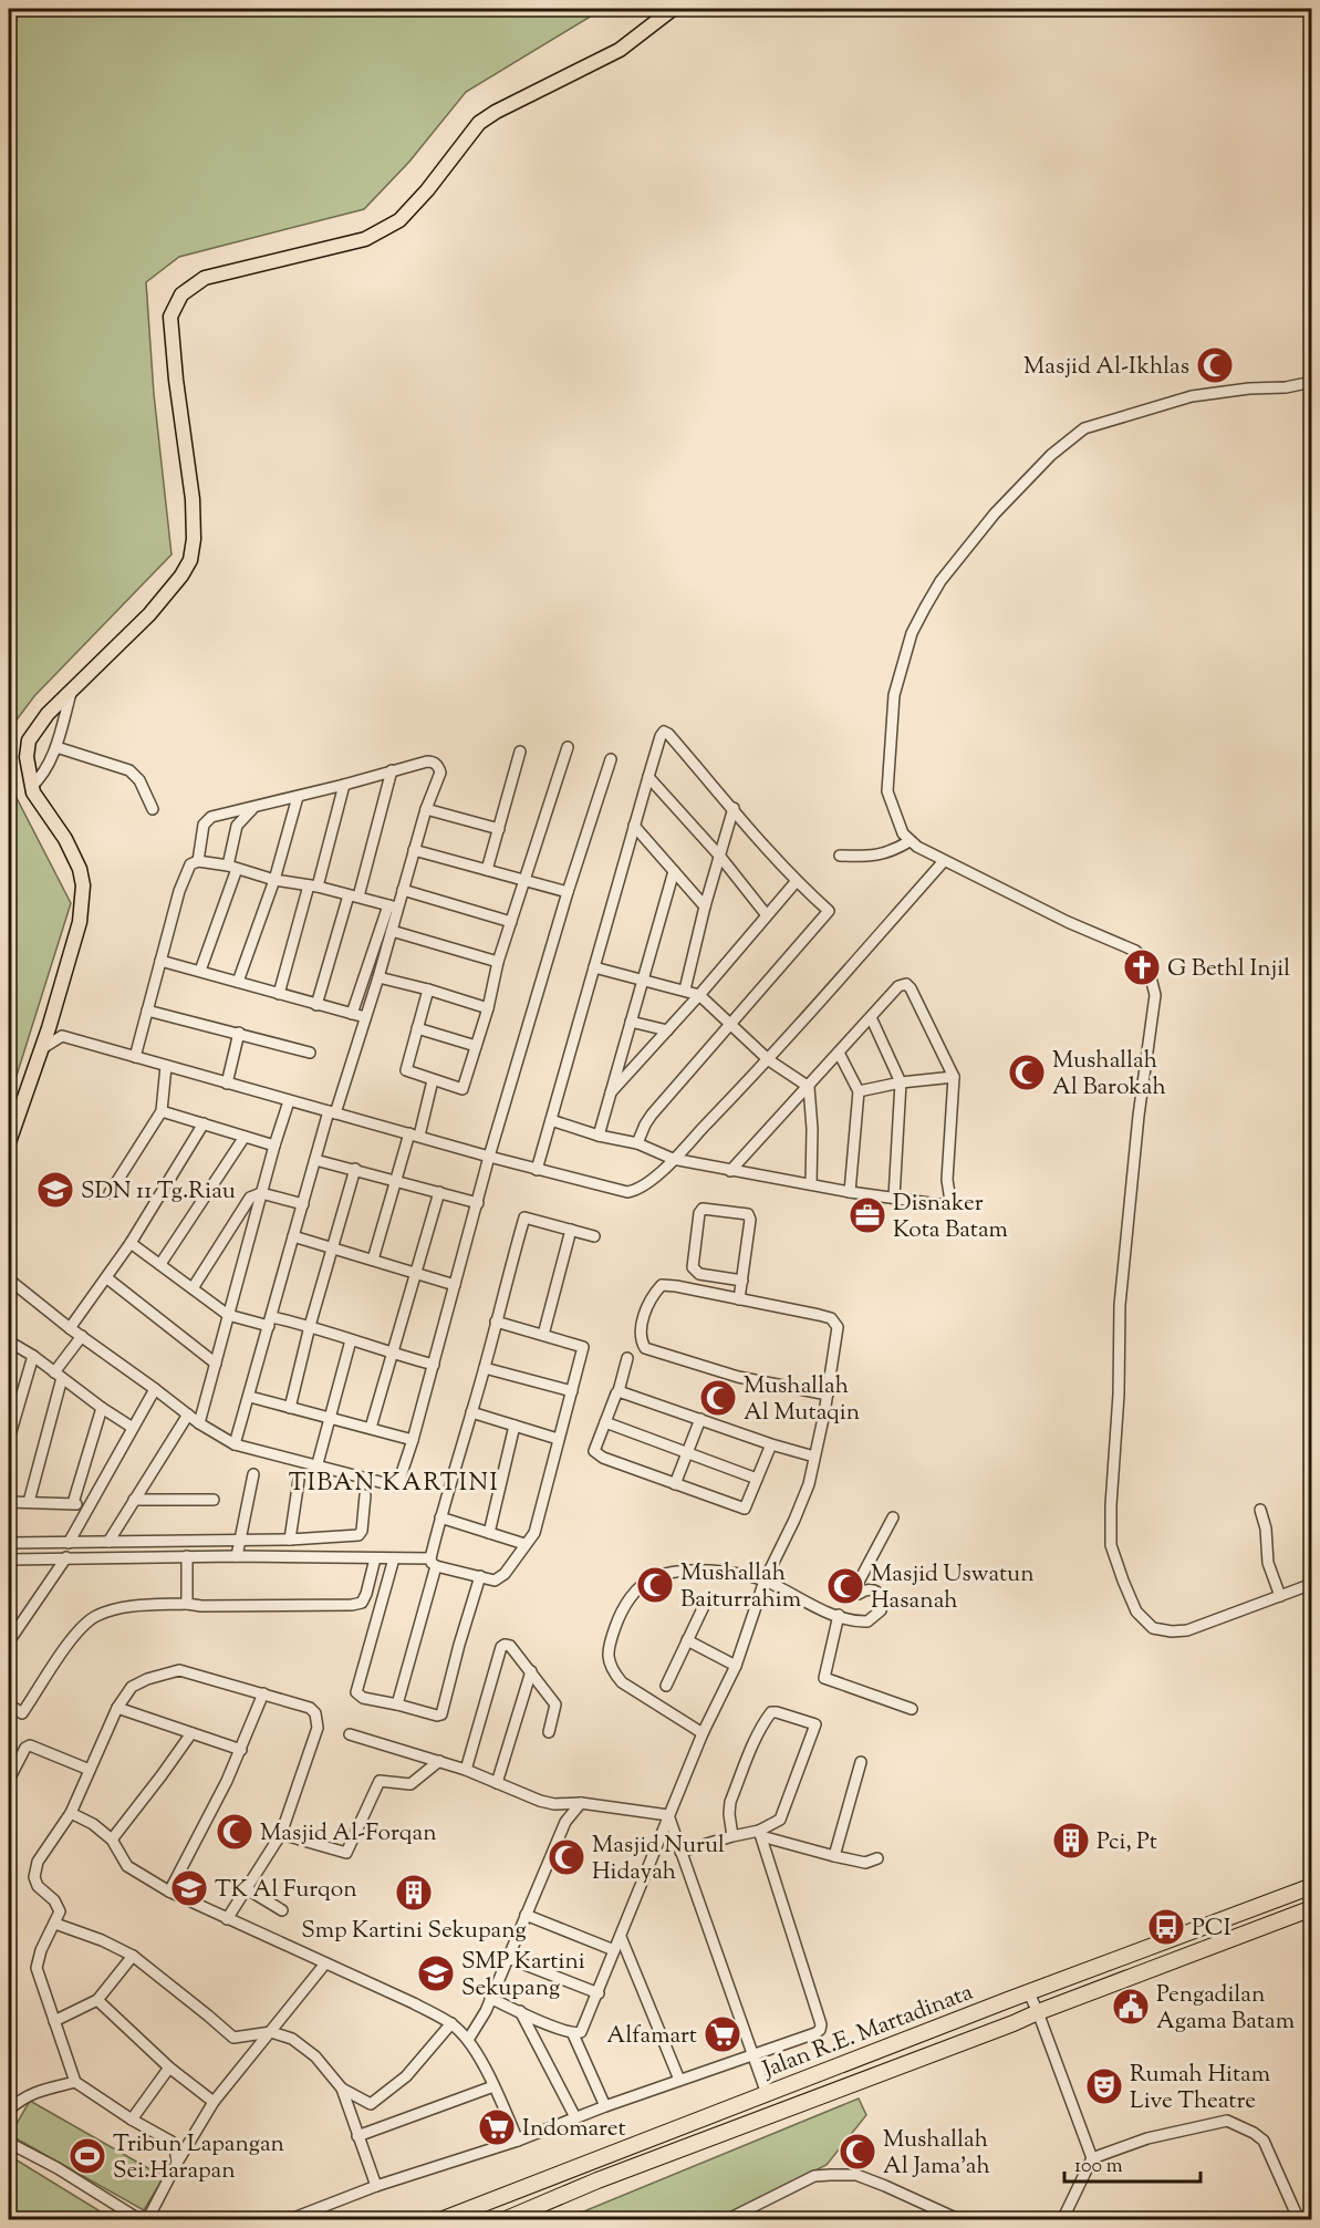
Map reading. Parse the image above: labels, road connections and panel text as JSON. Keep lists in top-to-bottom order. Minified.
{"streets":{"highway":["Jalan R.E. Martadinata"]},"districts":["TIBAN KARTINI"],"places":{"mosque":["Masjid Al-Ikhlas","Mushallah Al Barokah","Mushallah Al Mutaqin","Mushallah Baiturrahim","Masjid Uswatun Hasanah","Masjid Al-Forqan","Masjid Nurul Hidayah","Mushallah Al Jama'ah"],"church":["G Bethl Injil"],"school or university":["SDN 11 Tg.Riau","TK Al Furqon","SMP Kartini Sekupang"],"office":["Disnaker Kota Batam"],"building":["Pci, Pt","Smp Kartini Sekupang"],"bus stop":["PCI"],"public building":["Pengadilan Agama Batam"],"supermarket":["Alfamart","Indomaret"],"theatre":["Rumah Hitam Live Theatre"],"sports":["Tribun Lapangan Sei.Harapan"]},"scale_bar":"100 m"}
